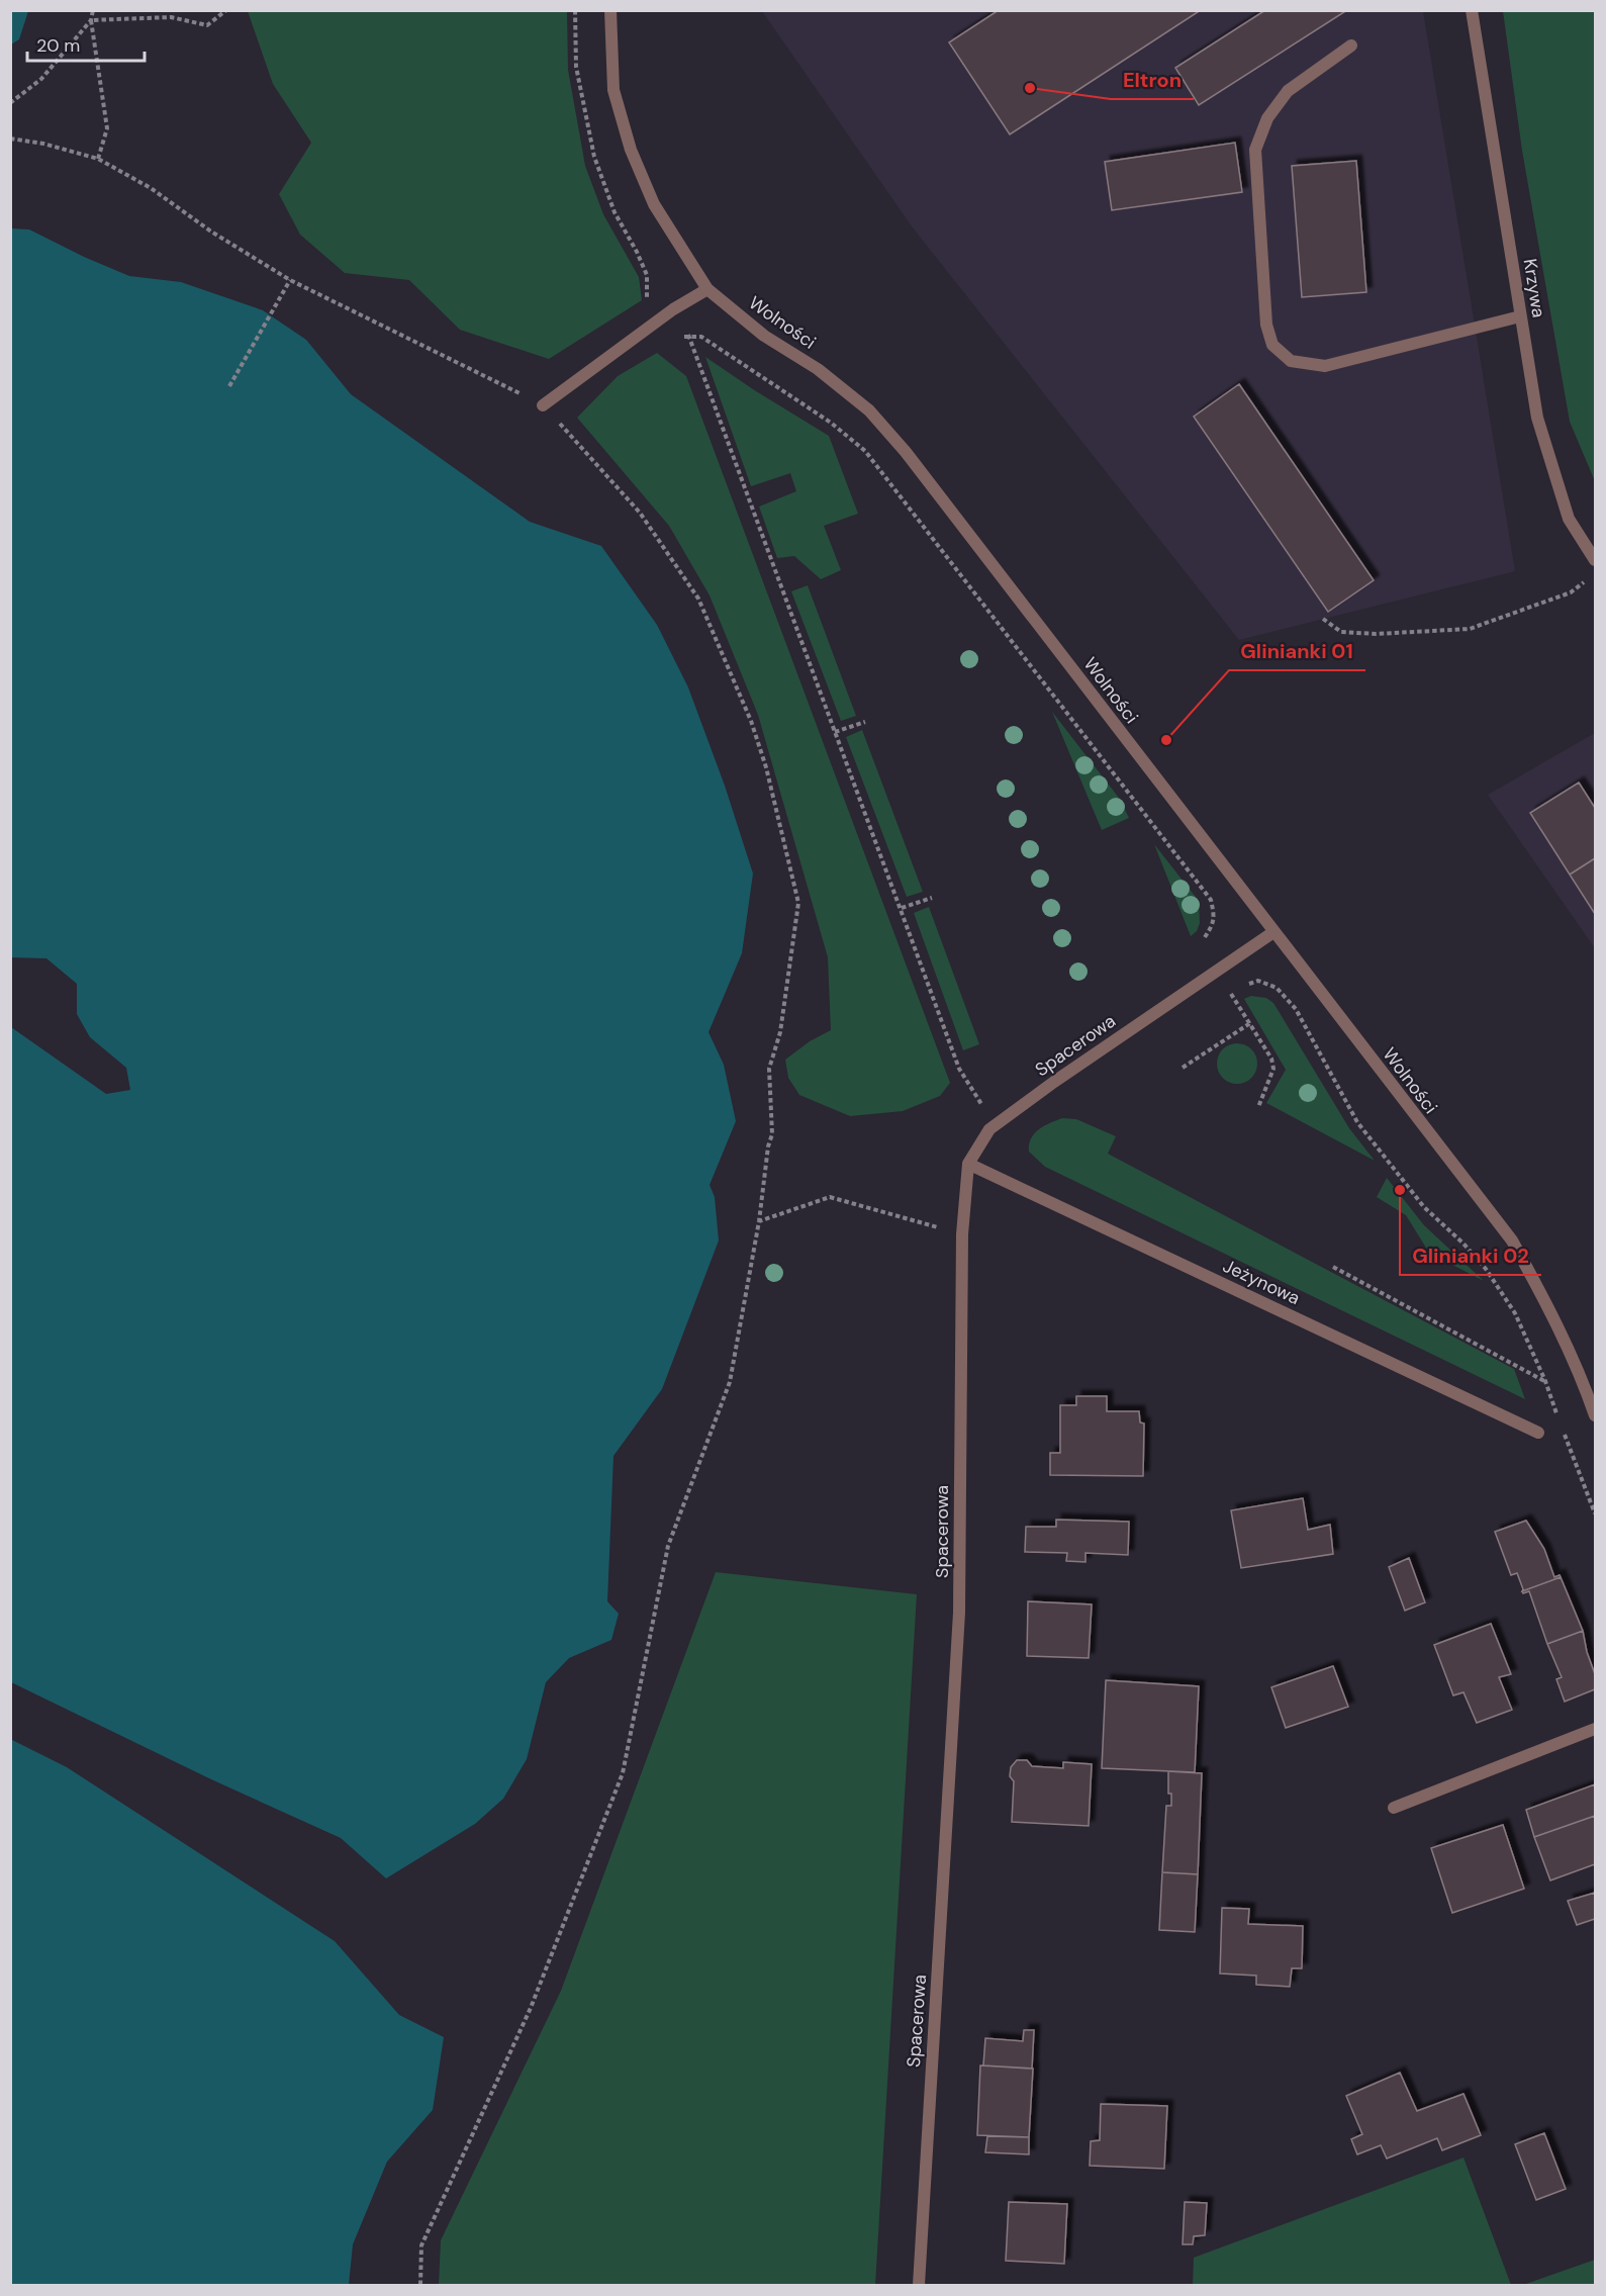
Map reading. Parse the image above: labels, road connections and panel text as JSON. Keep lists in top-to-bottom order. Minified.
{"streets":{"street":["Krzywa","Wolności","Spacerowa","Jeżynowa"]},"crossings":[["Wolności","Spacerowa"],["Spacerowa","Jeżynowa"]],"places":["Eltron","Glinianki 01","Glinianki 02"],"scale_bar":"20 m"}
